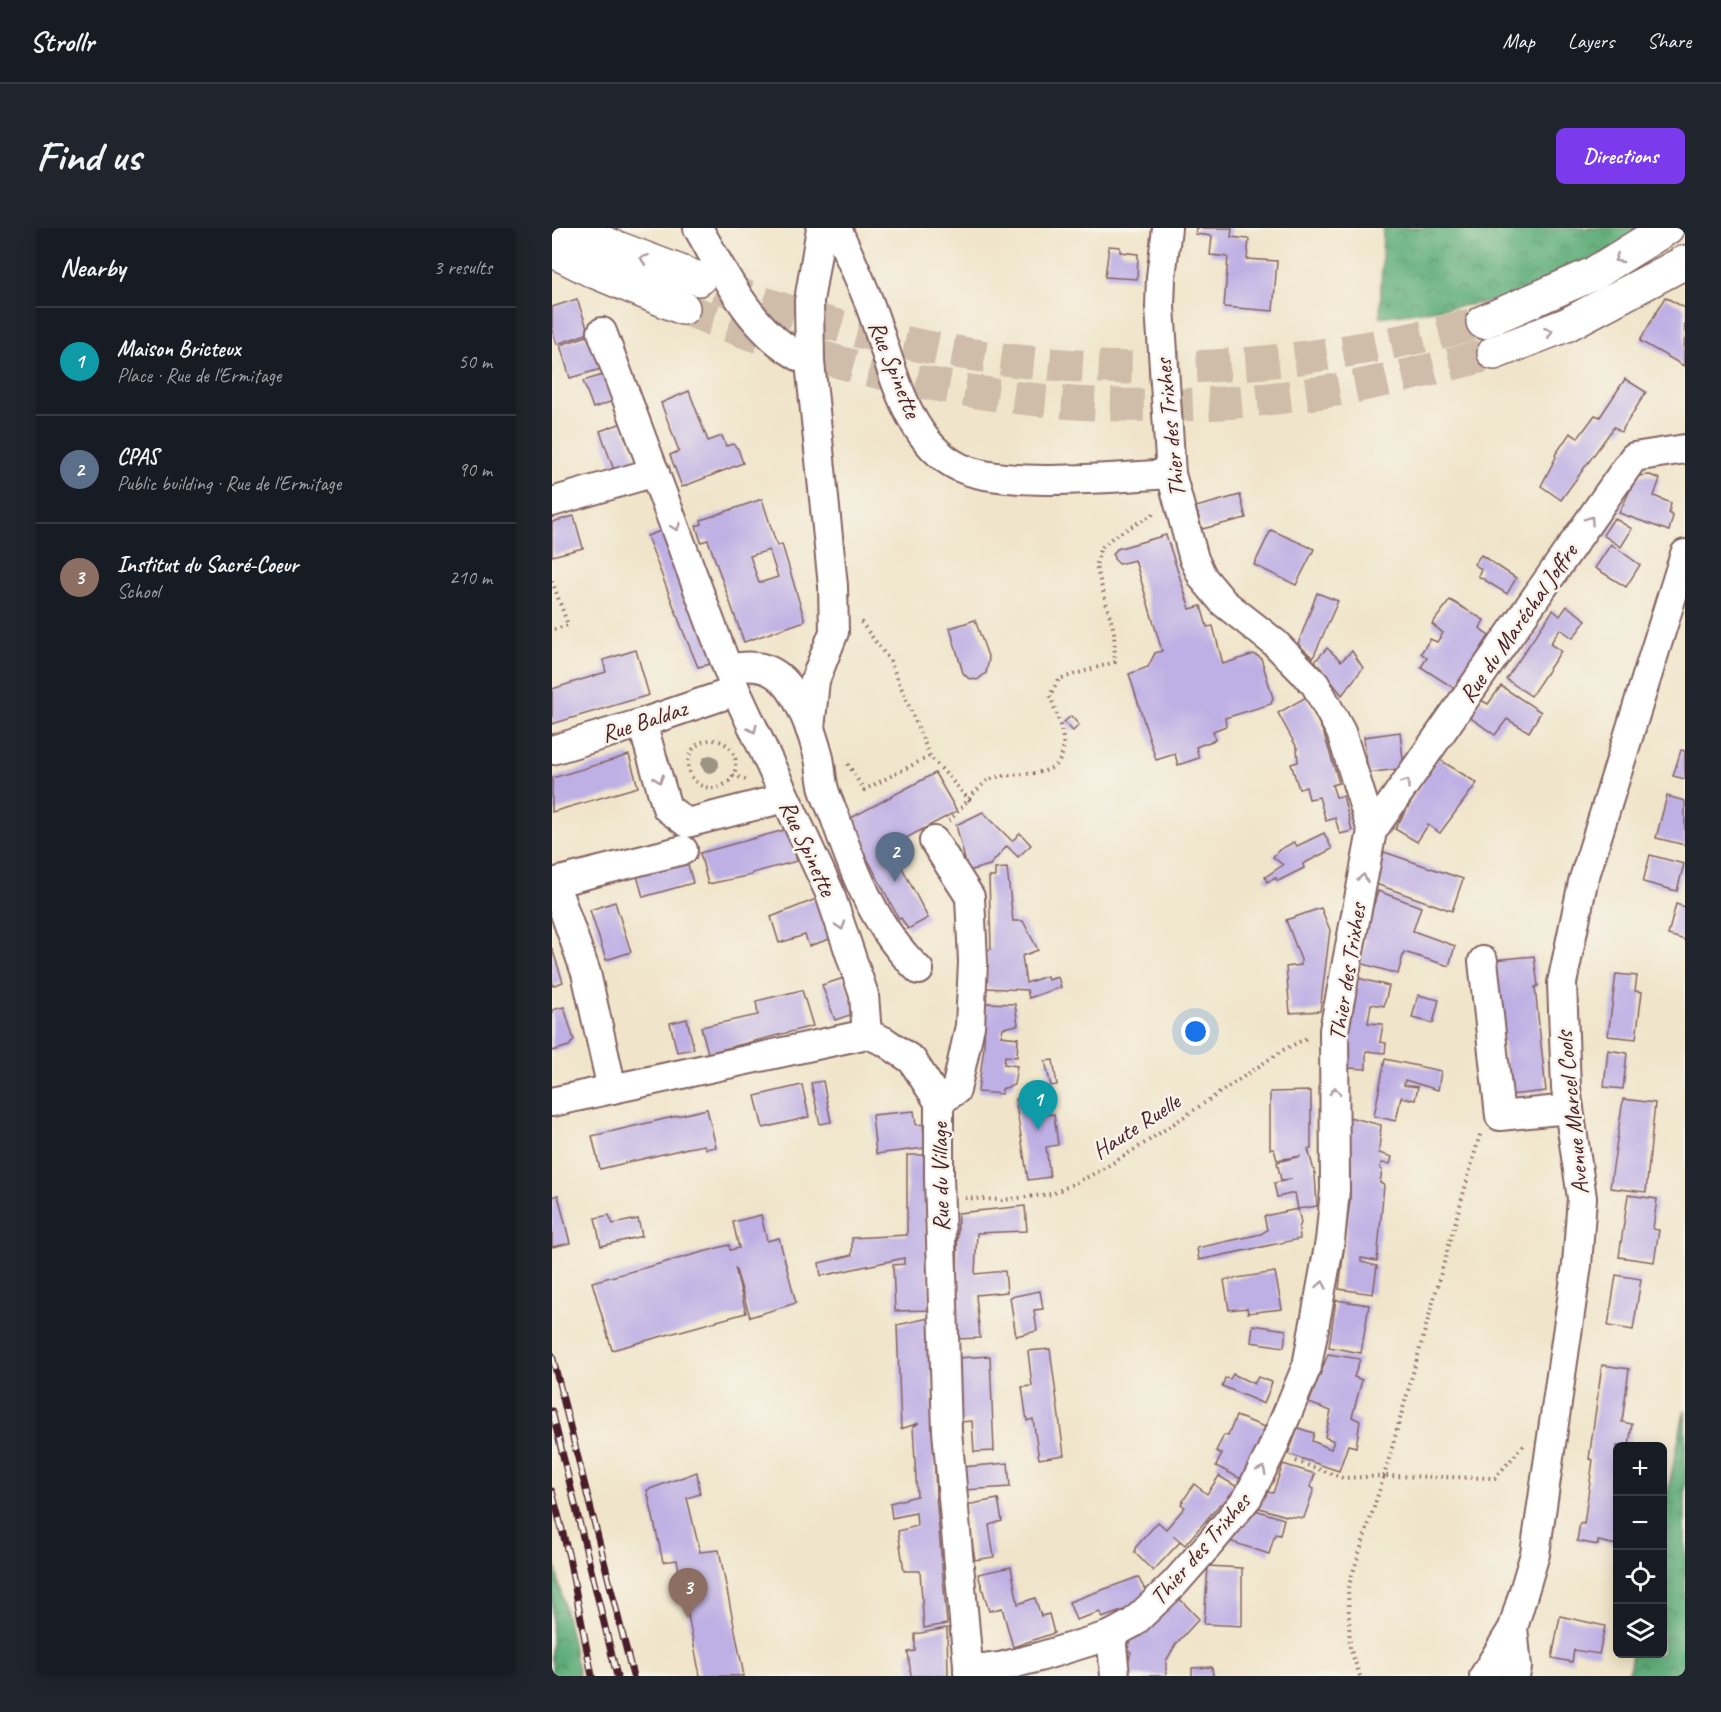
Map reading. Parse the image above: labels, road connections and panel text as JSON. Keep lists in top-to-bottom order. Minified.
{"streets":{"street":["Rue Spinette","Thier des Trixhes","Rue du Maréchal Joffre","Rue Baldaz","Avenue Marcel Cools","Rue du Village"],"path":["Haute Ruelle"]},"crossings":[["Rue Spinette","Thier des Trixhes"],["Rue Spinette","Rue Baldaz"],["Rue Spinette","Rue du Village"],["Thier des Trixhes","Rue du Maréchal Joffre"],["Thier des Trixhes","Haute Ruelle"],["Thier des Trixhes","Rue du Village"],["Haute Ruelle","Rue du Village"]],"one_way":["Thier des Trixhes","Rue du Maréchal Joffre"],"page":{"header":"Strollr","nav":["Map","Layers","Share"],"buttons":"Directions","title":"Find us","heading":["Nearby","3 results"],"list":[{"mark":"1","name":"Maison Bricteux","note":"Place · Rue de l'Ermitage","value":"50 m"},{"mark":"2","name":"CPAS","note":"Public building · Rue de l'Ermitage","value":"90 m"},{"mark":"3","name":"Institut du Sacré-Coeur","note":"School","value":"210 m"}],"pins":["2","1","3"],"map_buttons":["+","−"]}}
